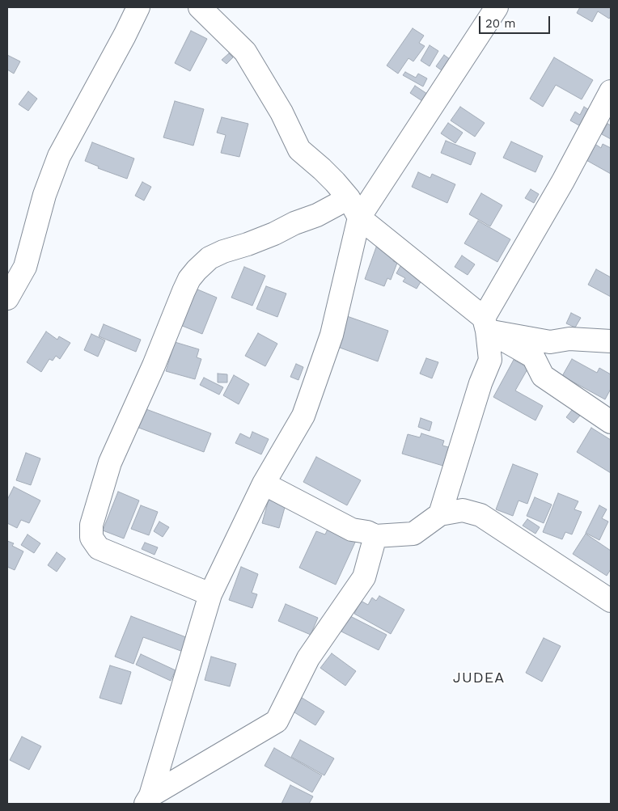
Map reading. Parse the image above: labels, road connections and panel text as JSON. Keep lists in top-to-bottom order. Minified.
{"districts":["JUDEA"],"scale_bar":"20 m"}
